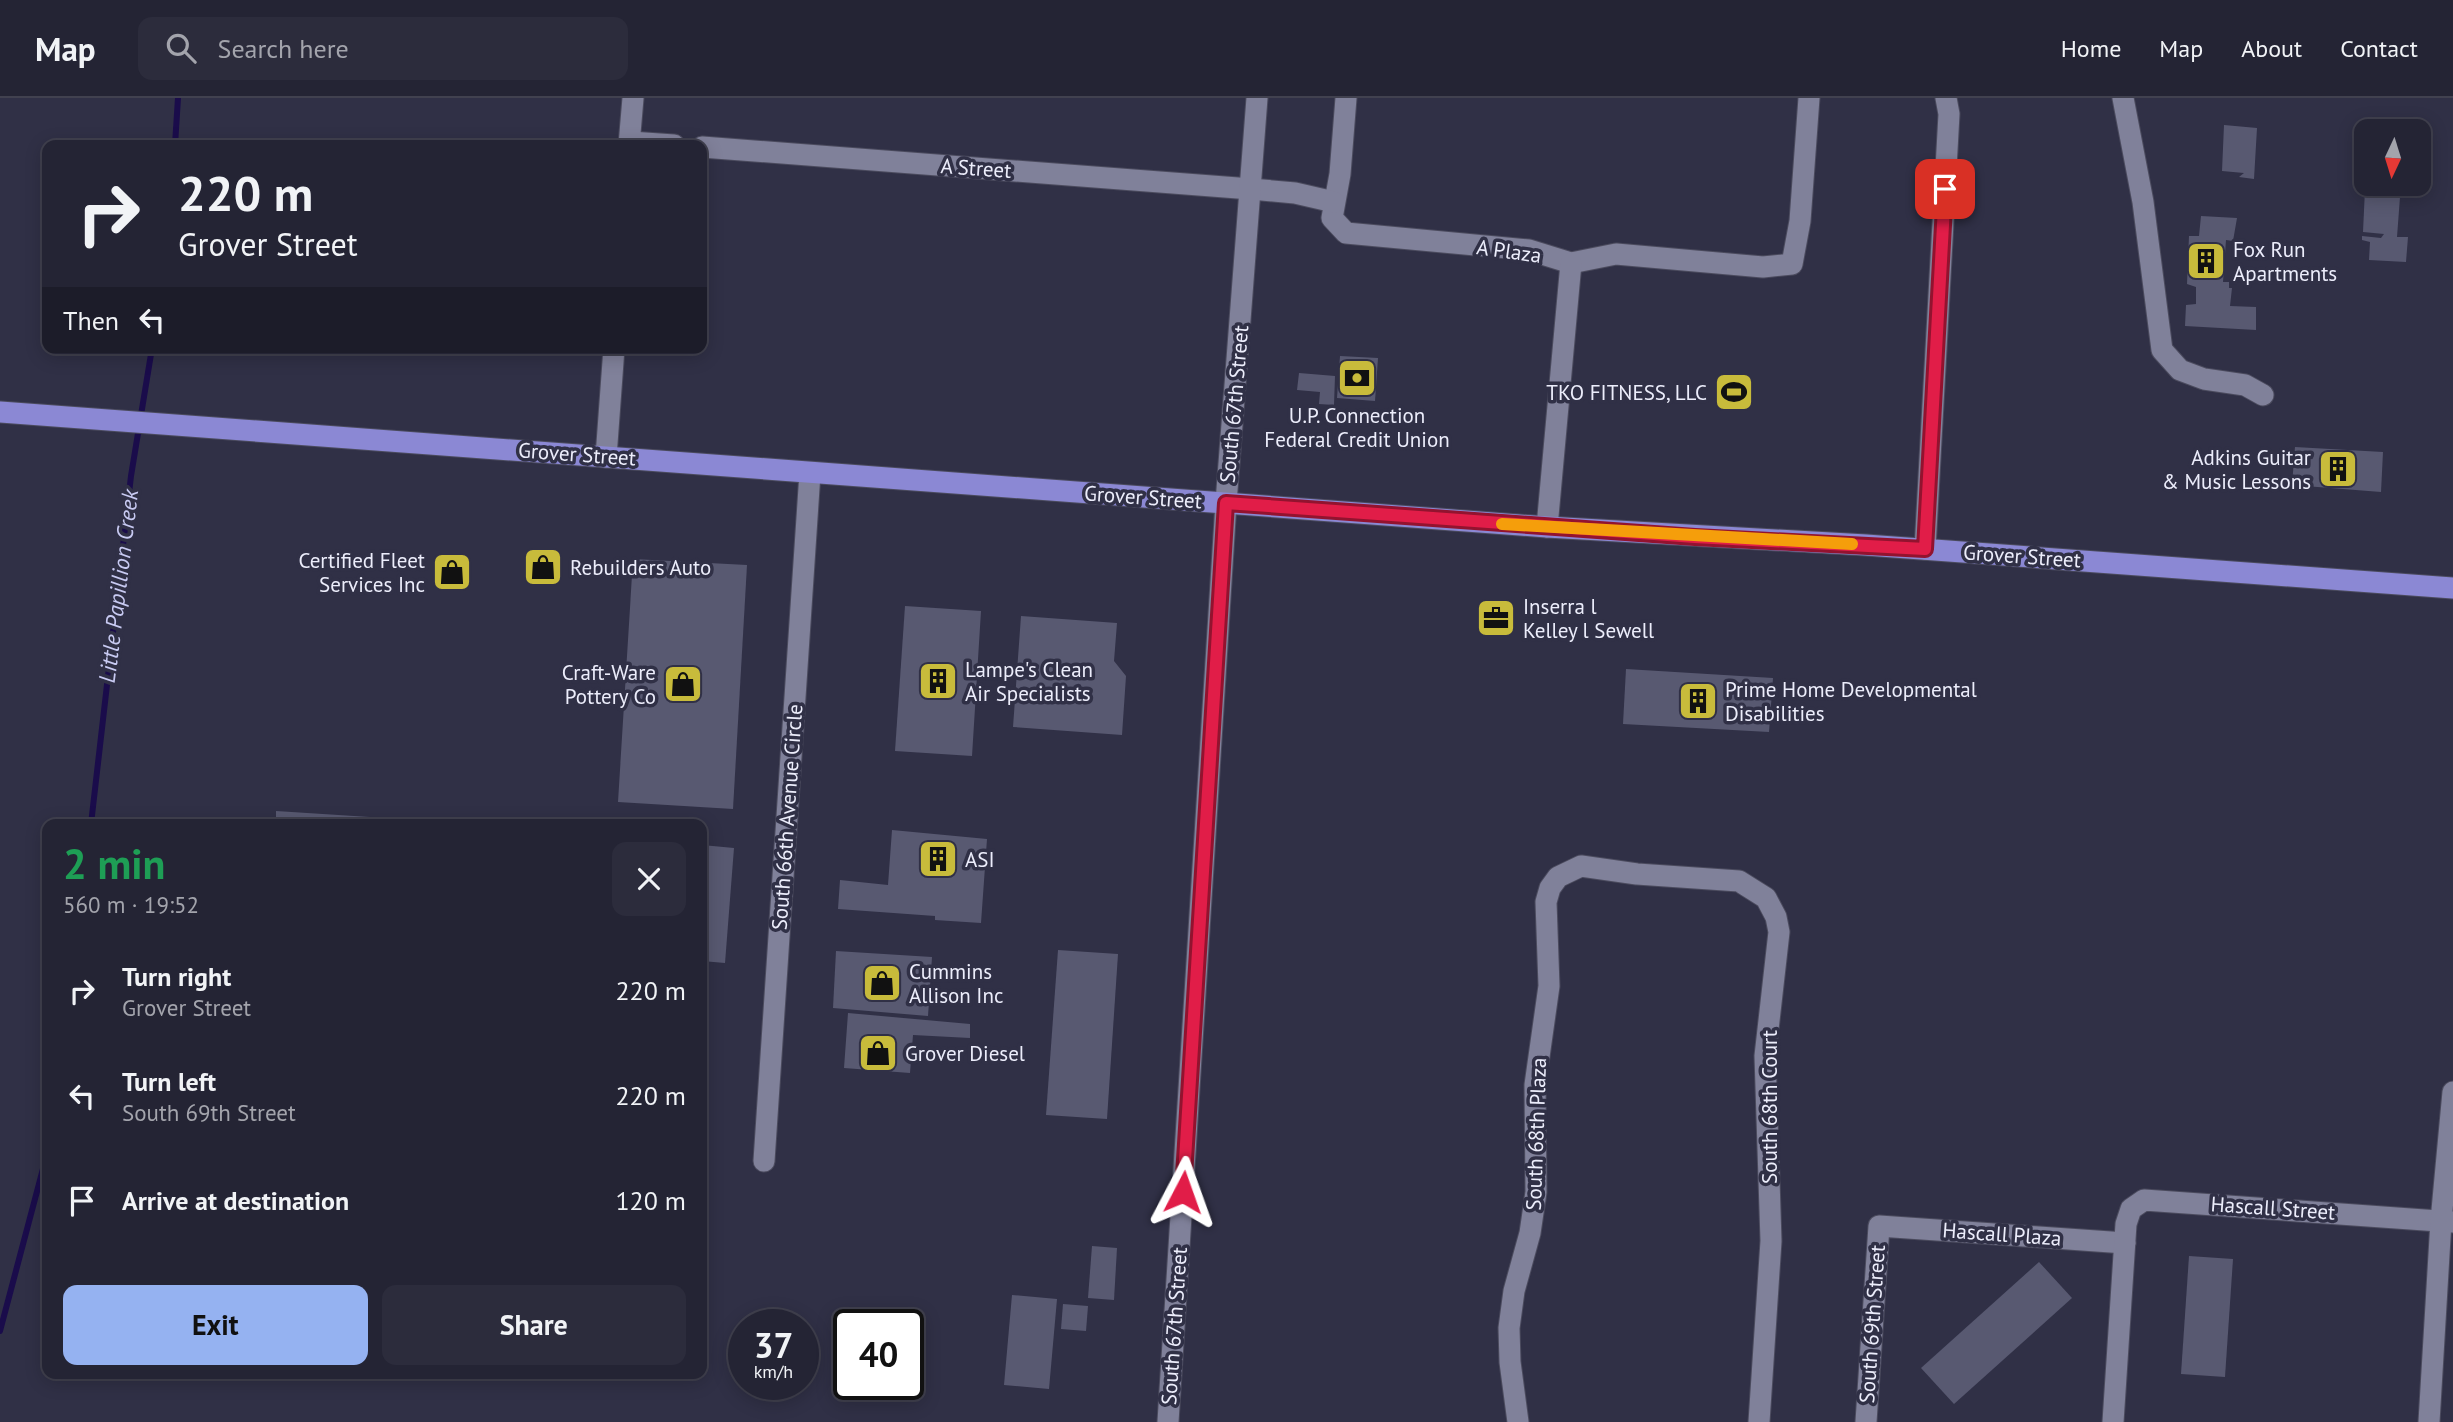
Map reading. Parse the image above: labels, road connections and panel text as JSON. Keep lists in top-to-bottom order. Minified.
{"streets":{"main road":["Grover Street"],"street":["A Street","A Plaza","South 67th Street","South 66th Avenue Circle","South 68th Court","South 68th Plaza","Hascall Street","Hascall Plaza","South 69th Street"]},"crossings":[["A Street","South 67th Street"],["South 67th Street","Grover Street"],["Grover Street","South 66th Avenue Circle"],["South 68th Court","South 68th Plaza"],["Hascall Street","Hascall Plaza"],["Hascall Plaza","South 69th Street"]],"water":["Little Papillion Creek"],"places":{"building":["Fox Run Apartments","Adkins Guitar & Music Lessons","Lampe's Clean Air Specialists","Prime Home Developmental Disabilities","ASI"],"bank":["U.P. Connection Federal Credit Union"],"sports":["TKO FITNESS, LLC"],"shop":["Rebuilders Auto","Certified Fleet Services Inc","Craft-Ware Pottery Co","Cummins Allison Inc","Grover Diesel"],"office":["Inserra l Kelley l Sewell"]},"north":"bottom","page":{"header":"Map","search":"Search here","nav":["Home","Map","About","Contact"],"turn":["220 m","Grover Street"],"then":"Then","heading":["2 min","560 m · 19:52"],"list":[{"name":"Turn right","note":"Grover Street","value":"220 m"},{"name":"Turn left","note":"South 69th Street","value":"220 m"},{"name":"Arrive at destination","value":"120 m"}],"buttons":["Exit","Share"],"speed":"37 km/h","limit":"40"}}
